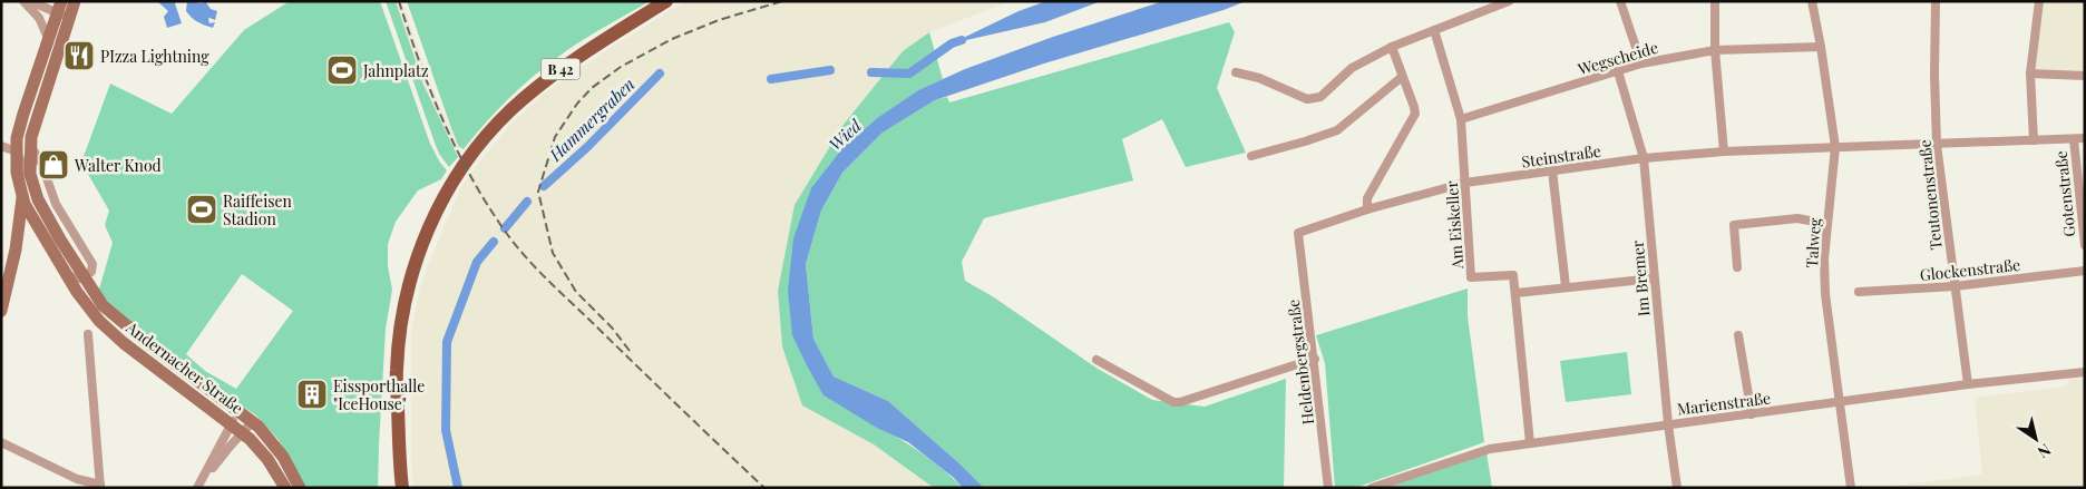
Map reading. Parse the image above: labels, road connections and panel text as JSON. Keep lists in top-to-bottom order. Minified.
{"streets":{"main road":["B 42"],"street":["Wegscheide","Steinstraße","Gotenstraße","Teutonenstraße","Am Eiskeller","Talweg","Glockenstraße","Im Bremer","Heldenbergstraße","Andernacher Straße","Marienstraße"]},"crossings":[["Wegscheide","Am Eiskeller"],["Wegscheide","Talweg"],["Wegscheide","Im Bremer"],["Steinstraße","Gotenstraße"],["Steinstraße","Teutonenstraße"],["Steinstraße","Am Eiskeller"],["Steinstraße","Talweg"],["Steinstraße","Im Bremer"],["Steinstraße","Heldenbergstraße"],["Teutonenstraße","Glockenstraße"],["Teutonenstraße","Marienstraße"],["Talweg","Marienstraße"],["Im Bremer","Marienstraße"]],"water":["Hammergraben","Wied"],"places":{"restaurant":["PIzza Lightning"],"sports":["Jahnplatz","Raiffeisen Stadion"],"shop":["Walter Knod"],"building":["Eissporthalle \"IceHouse\""]},"north":"bottom right"}
